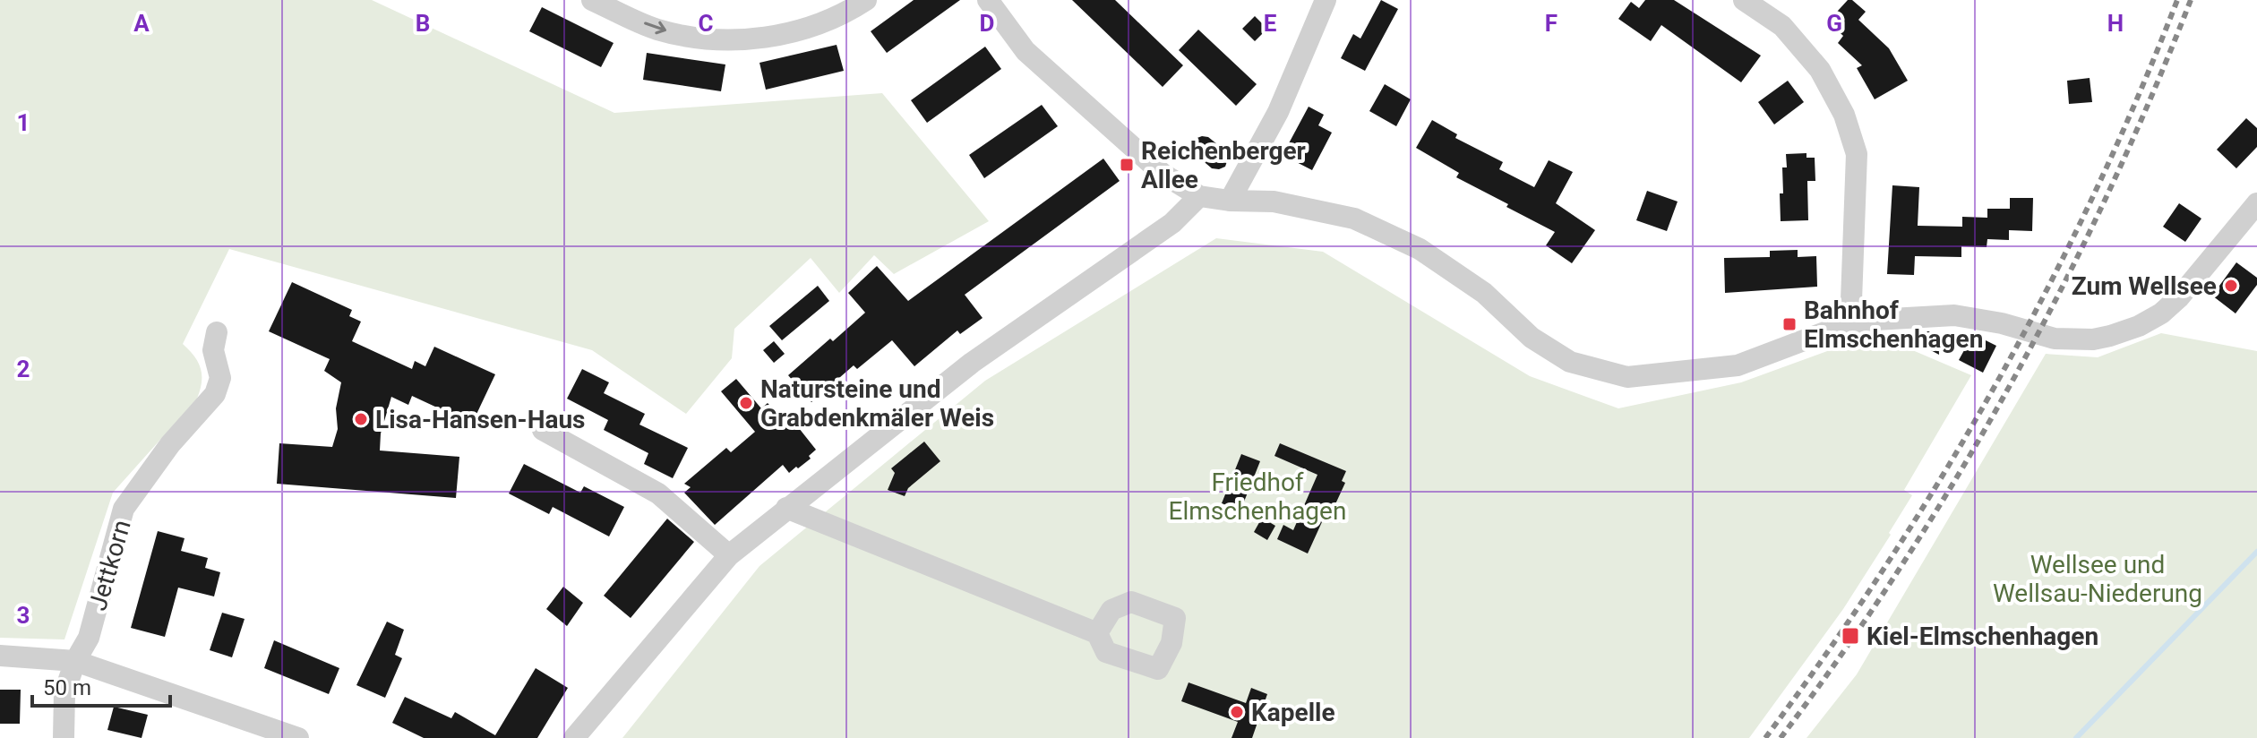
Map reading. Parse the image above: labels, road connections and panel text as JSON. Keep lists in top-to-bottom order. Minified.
{"streets":{"street":["Jettkorn"]},"parks":["Friedhof Elmschenhagen","Wellsee und Wellsau-Niederung"],"places":{"transit":["Reichenberger Allee","Bahnhof Elmschenhagen","Kiel-Elmschenhagen"],"other":["Zum Wellsee","Natursteine und Grabdenkmäler Weis","Lisa-Hansen-Haus","Kapelle"]},"scale_bar":"50 m","grid":{"columns":["A","B","C","D","E","F","G","H"],"rows":["1","2","3"]}}
